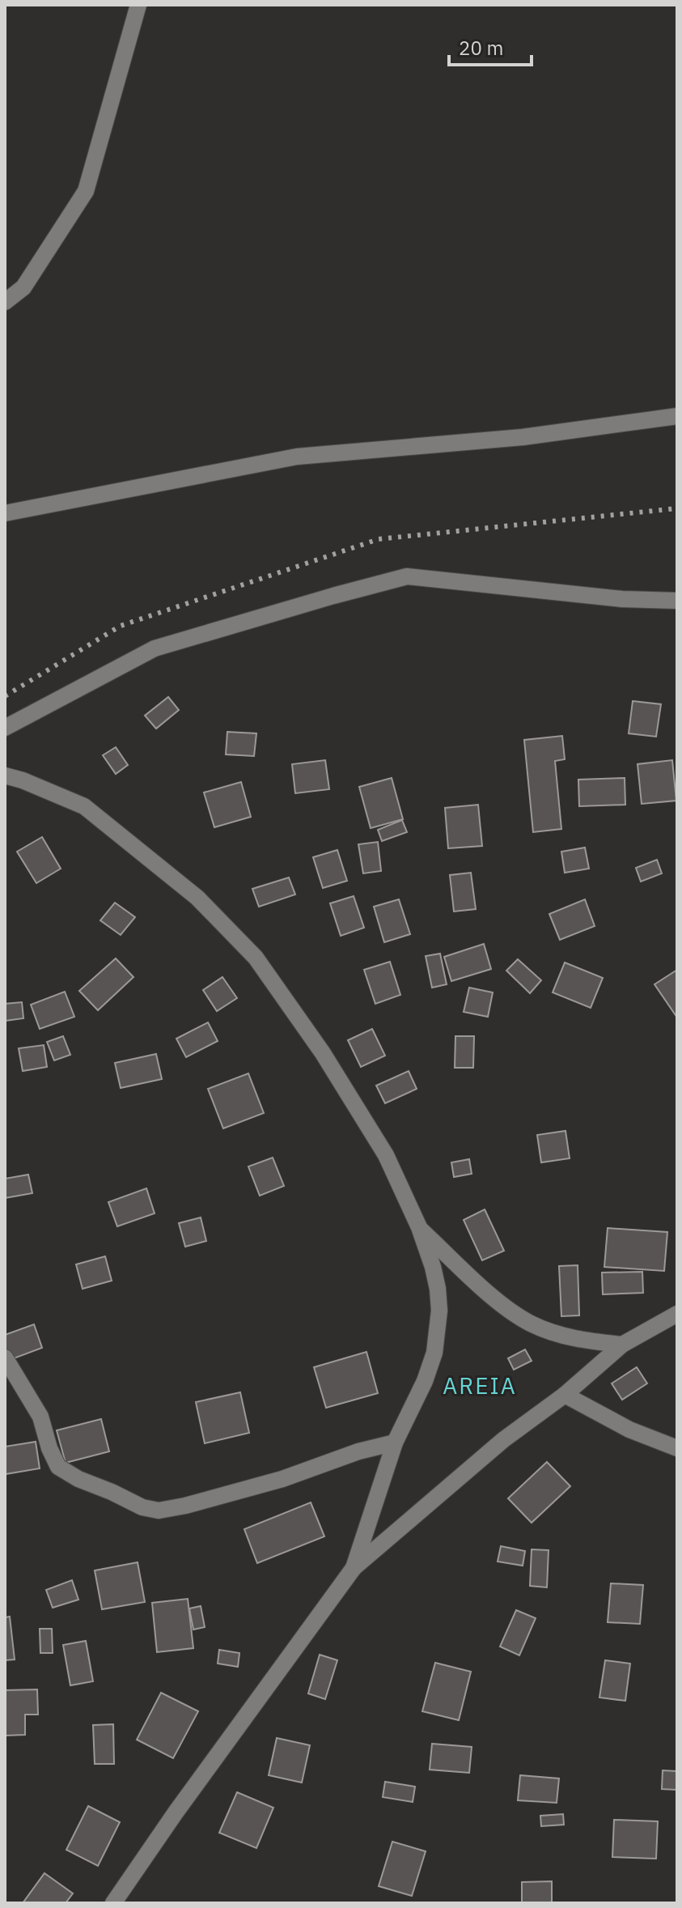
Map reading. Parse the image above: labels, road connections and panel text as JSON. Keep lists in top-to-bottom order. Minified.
{"districts":["AREIA"],"scale_bar":"20 m"}
